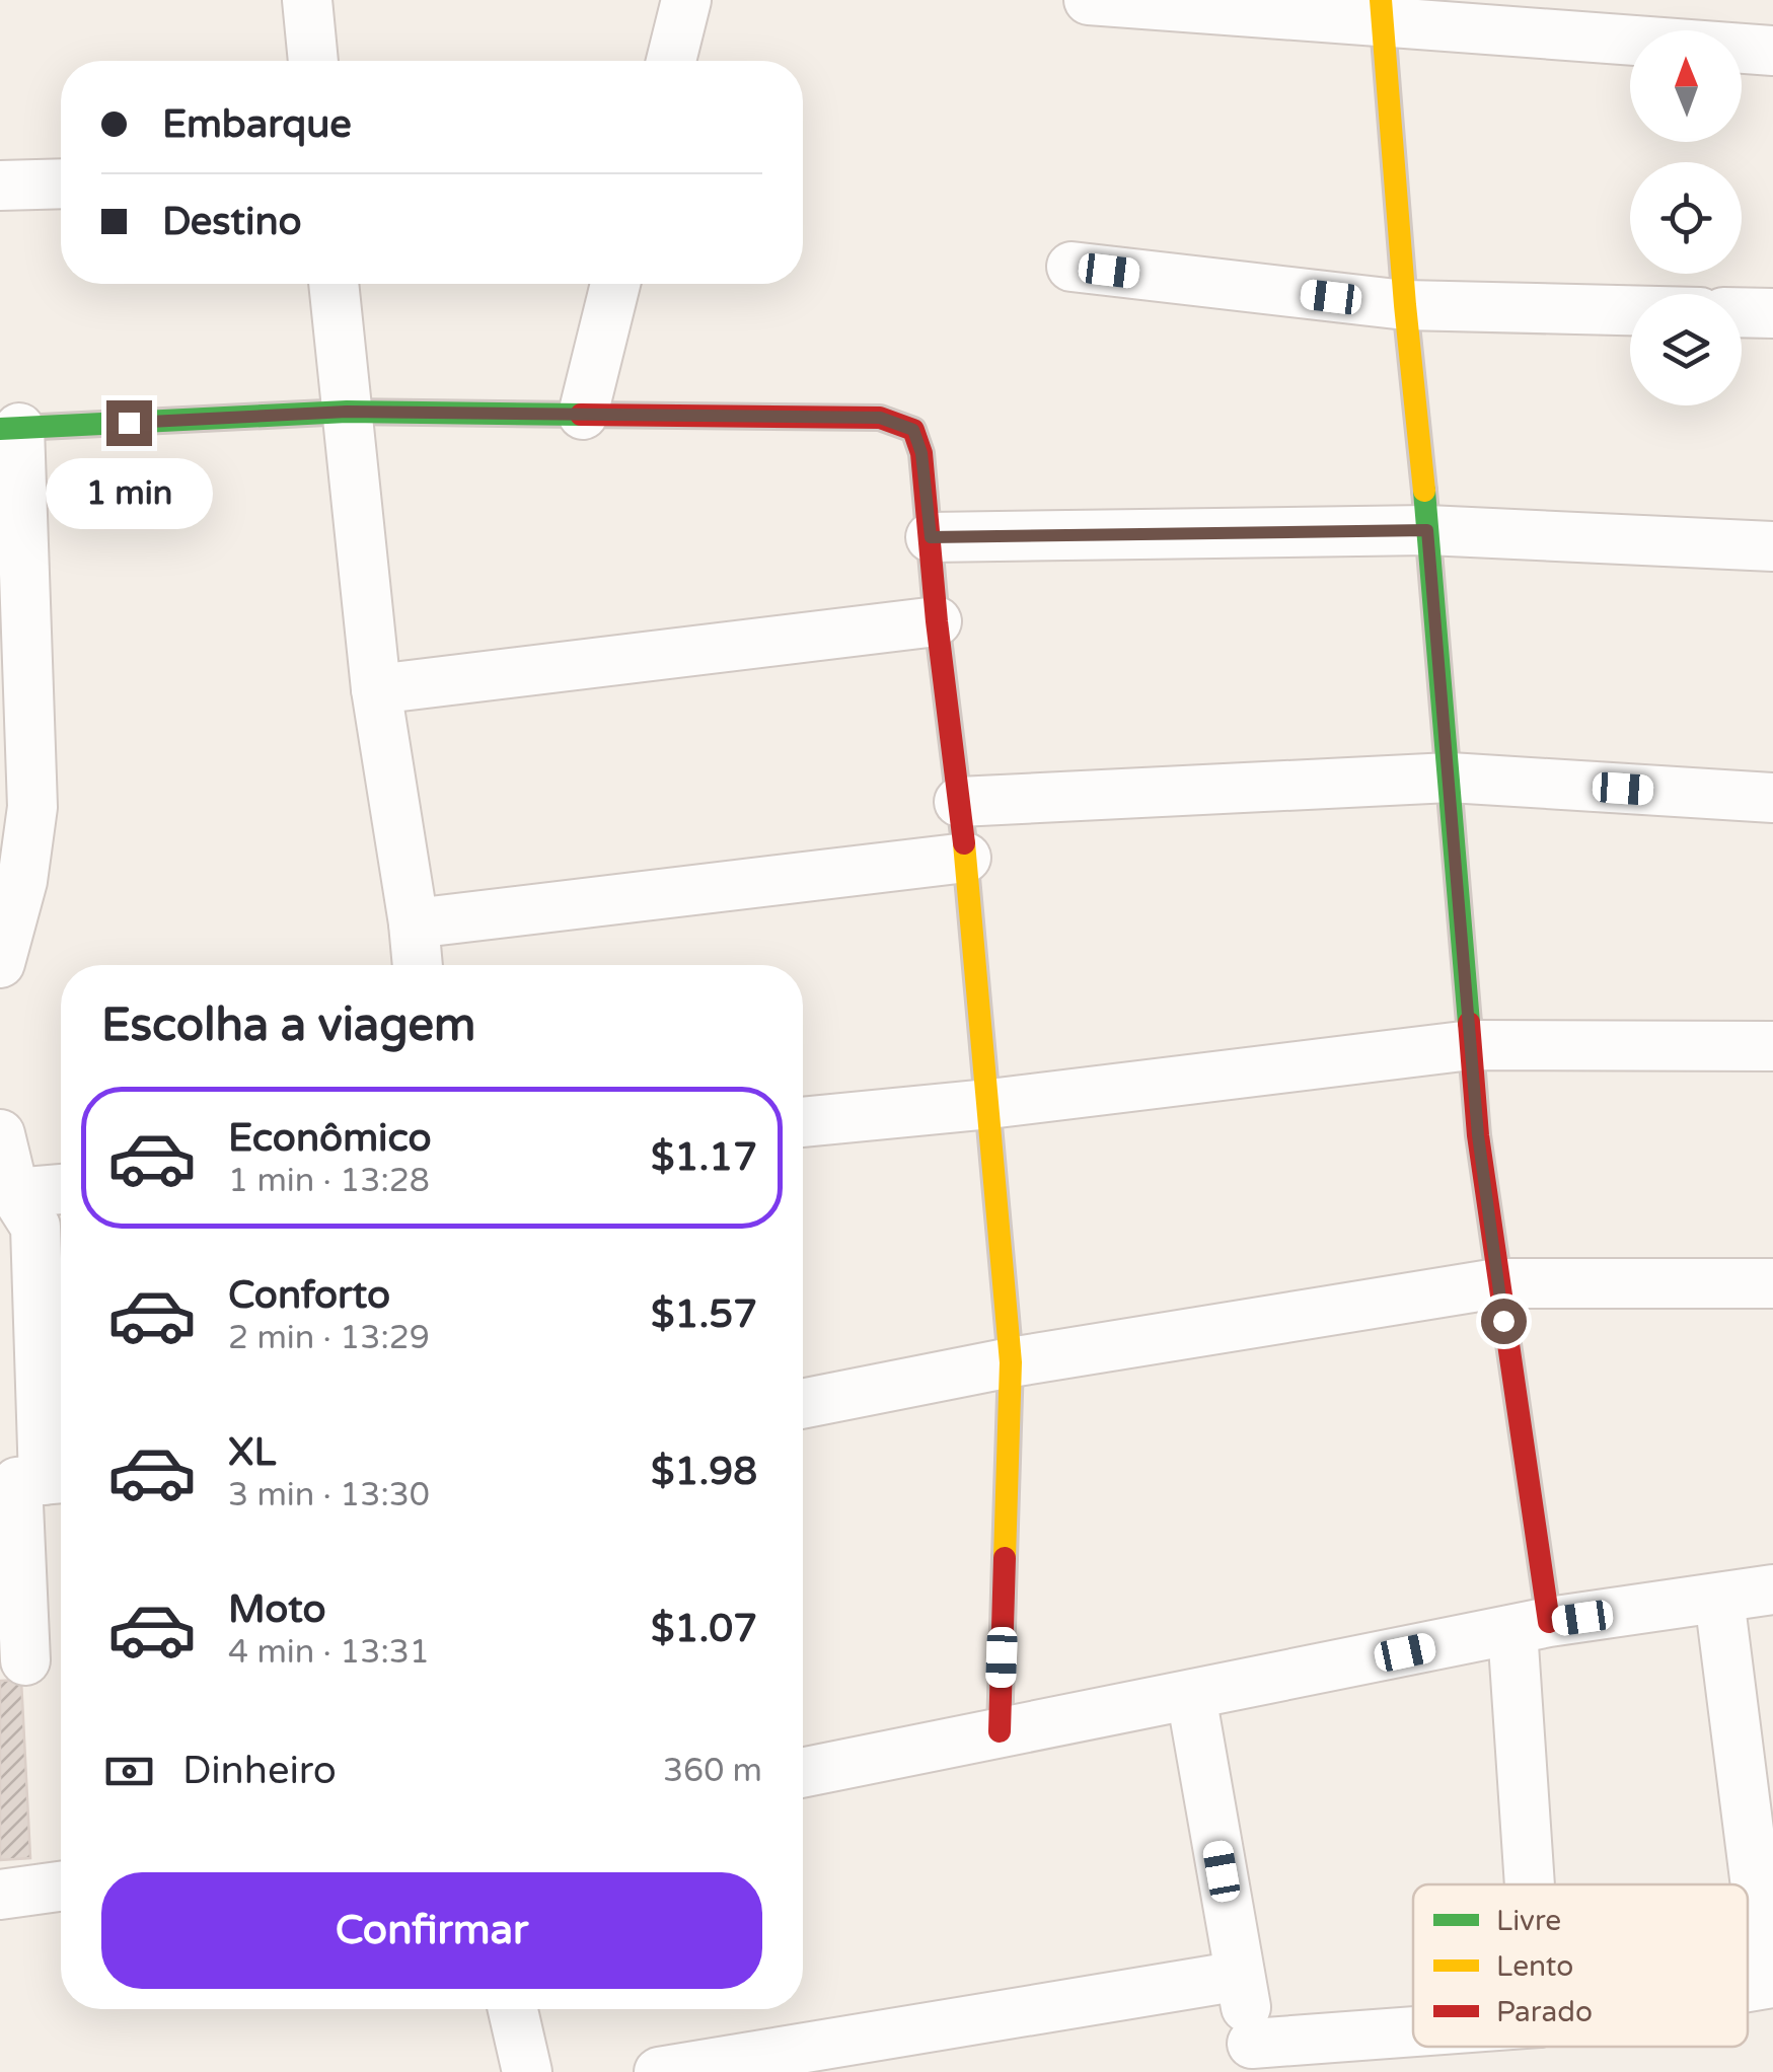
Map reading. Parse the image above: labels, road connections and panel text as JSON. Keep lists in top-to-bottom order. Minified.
{"legend":["Livre","Lento","Parado"],"north":"top","page":{"banner":["Embarque","Destino"],"bubble":"1 min","heading":"Escolha a viagem","list":[{"name":"Econômico","note":"1 min · 13:28","value":"$1.17"},{"name":"Conforto","note":"2 min · 13:29","value":"$1.57"},{"name":"XL","note":"3 min · 13:30","value":"$1.98"},{"name":"Moto","note":"4 min · 13:31","value":"$1.07"}],"pay":["Dinheiro","360 m"],"buttons":"Confirmar"}}
